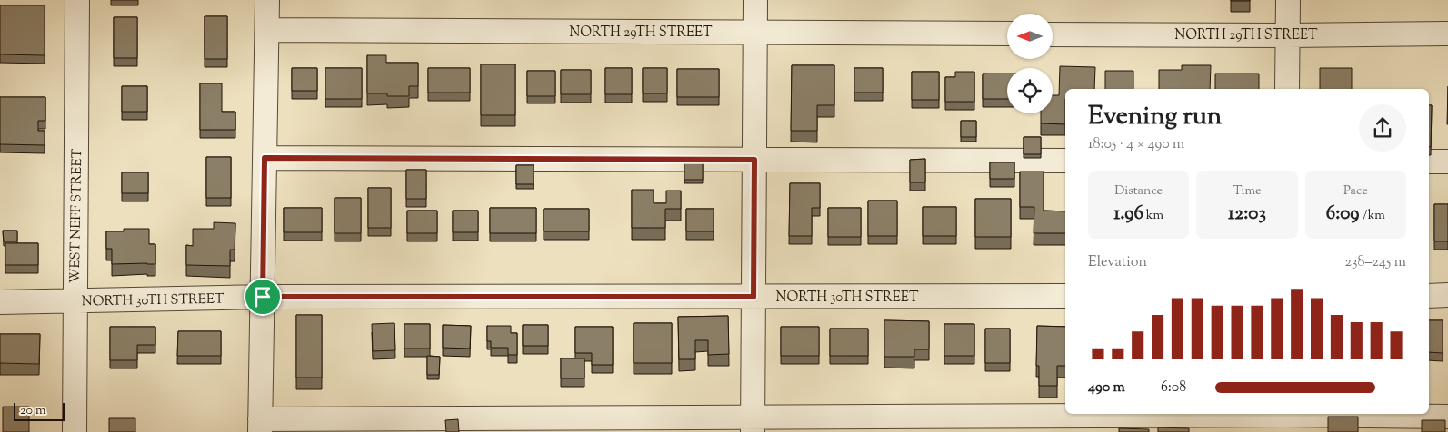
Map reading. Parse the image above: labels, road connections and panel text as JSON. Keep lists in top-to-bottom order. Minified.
{"streets":{"street":["NORTH 29TH STREET","WEST NEFF STREET","NORTH 30TH STREET"]},"crossings":[["WEST NEFF STREET","NORTH 30TH STREET"]],"scale_bar":"20 m","north":"left","page":{"heading":["Evening run","18:05 · 4 × 490 m"],"stats":[["Distance","1.96 km"],["Time","12:03"],["Pace","6:09 /km"]],"chart":["Elevation","238–245 m"],"list":[{"name":"490 m","note":"6:08"}],"scale":"20 m"}}
